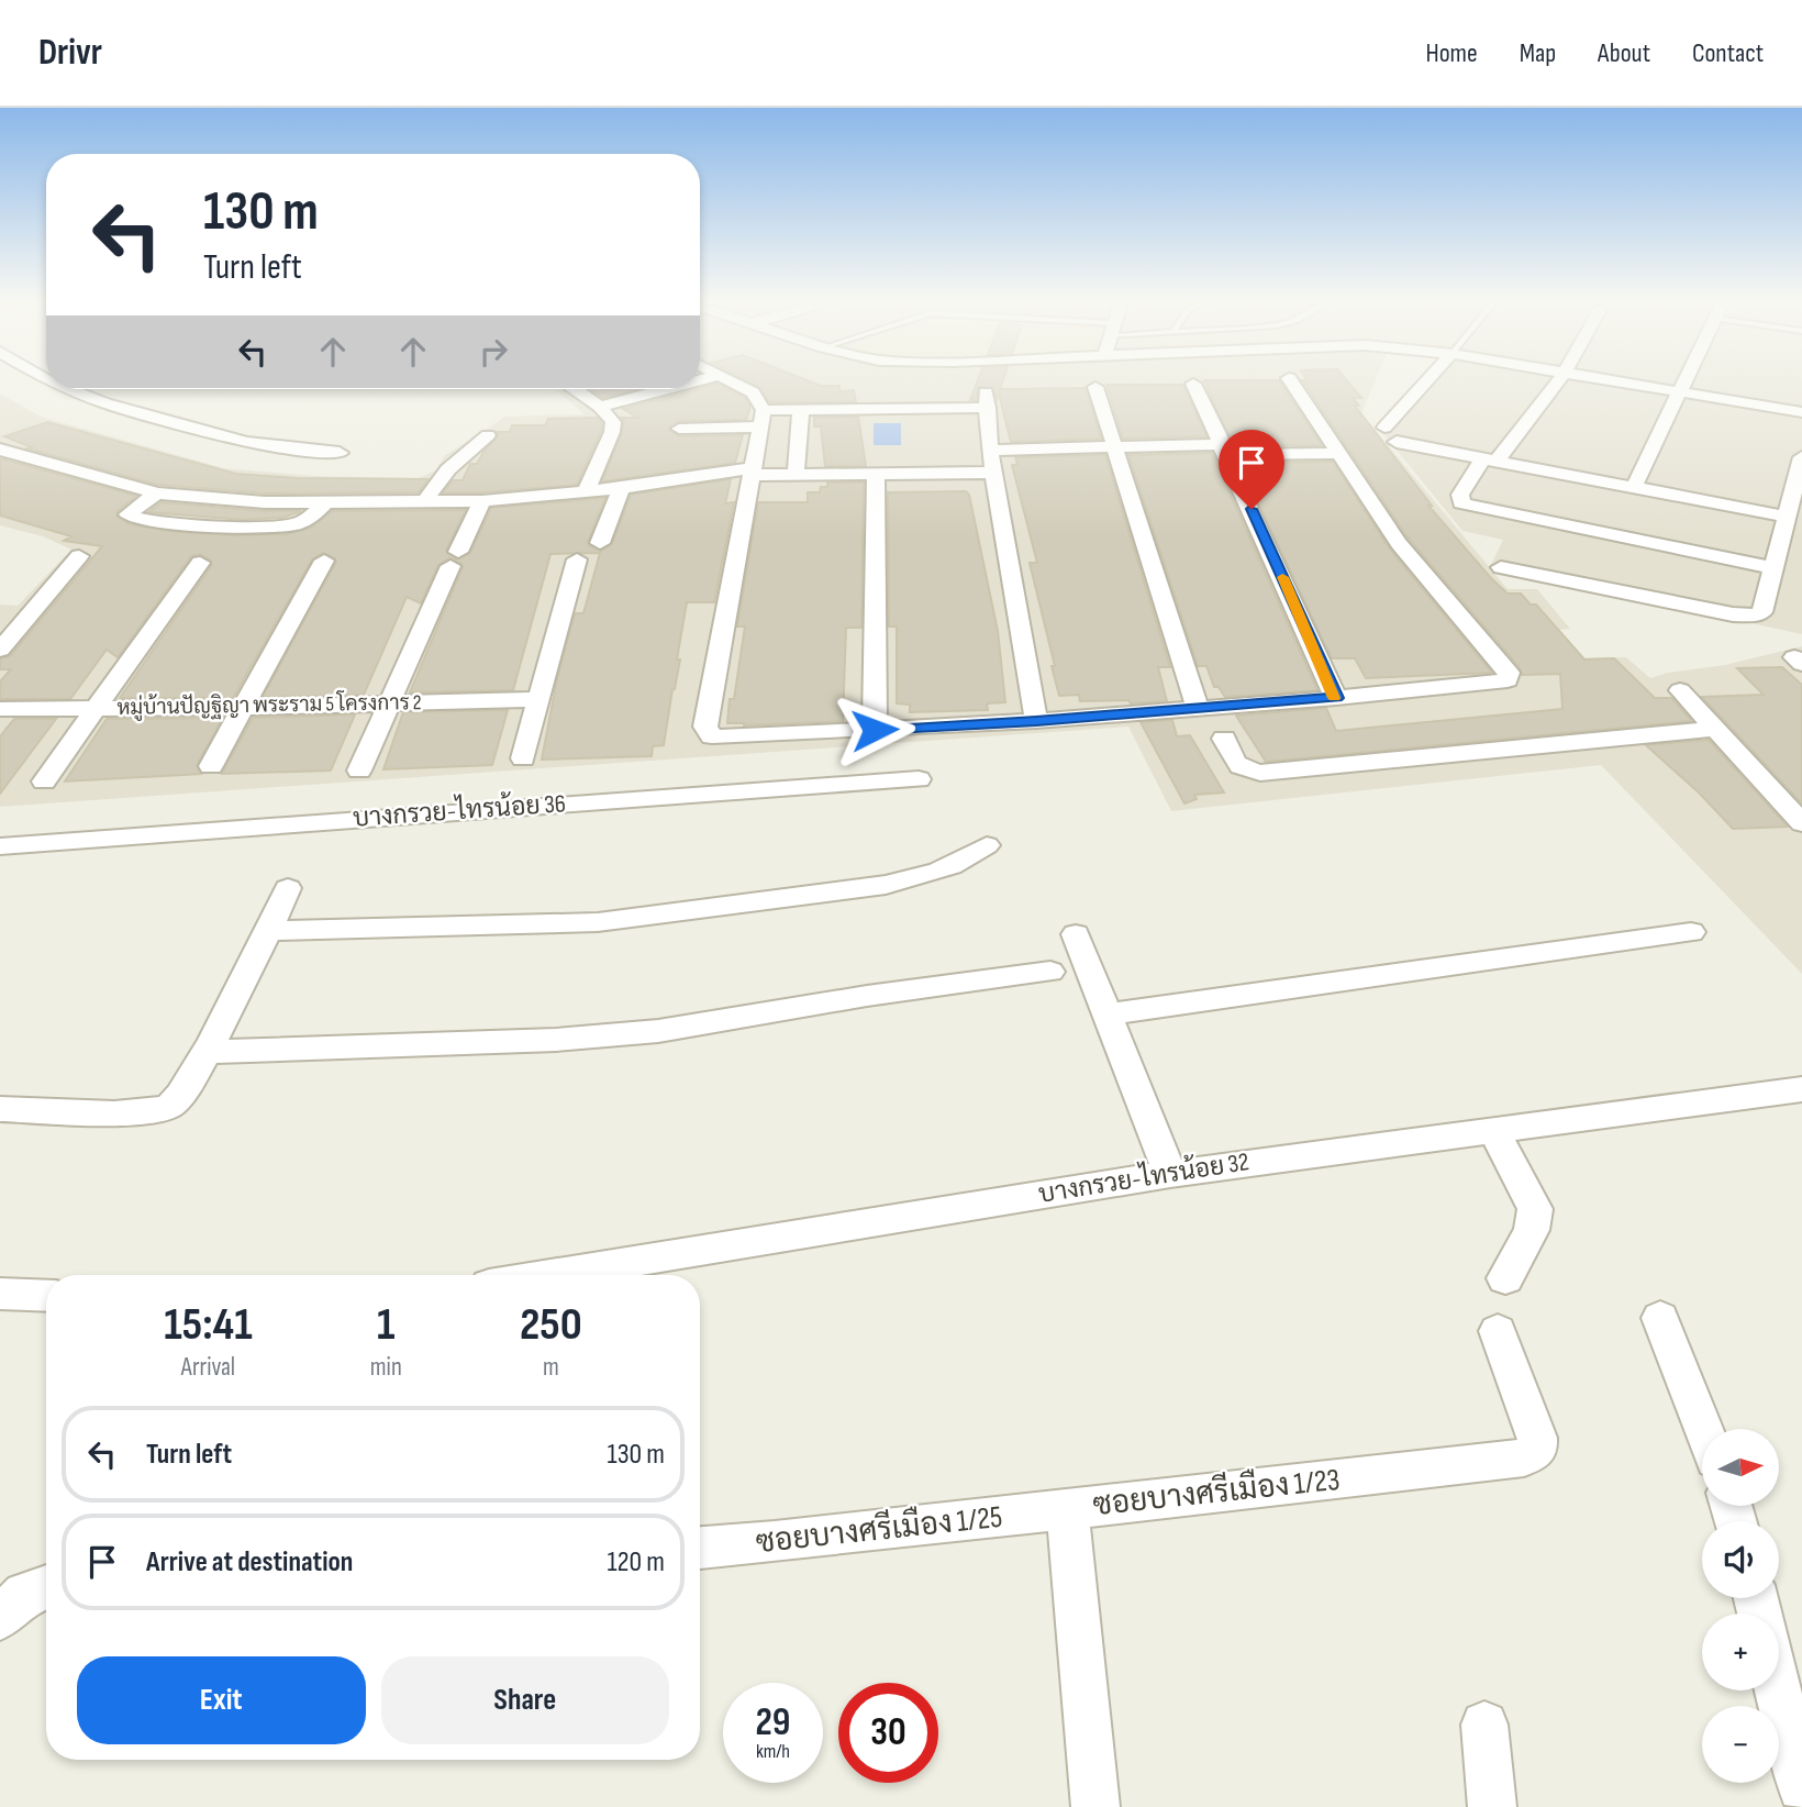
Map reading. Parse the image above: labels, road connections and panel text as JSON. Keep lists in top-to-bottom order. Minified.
{"streets":{"street":["หมู่บ้านปัญฐิญา พระราม 5 โครงการ 2","บางกรวย-ไทรน้อย 36","บางกรวย-ไทรน้อย 32","ซอยบางศรีเมือง 1/23","ซอยบางศรีเมือง 1/25"]},"crossings":[["ซอยบางศรีเมือง 1/23","ซอยบางศรีเมือง 1/25"]],"north":"right","page":{"header":"Drivr","nav":["Home","Map","About","Contact"],"turn":["130 m","Turn left"],"eta":["15:41","Arrival","1","min","250","m"],"list":[{"name":"Turn left","value":"130 m"},{"name":"Arrive at destination","value":"120 m"}],"map_buttons":["+","−"],"buttons":["Exit","Share"],"speed":"29 km/h","limit":"30"}}
